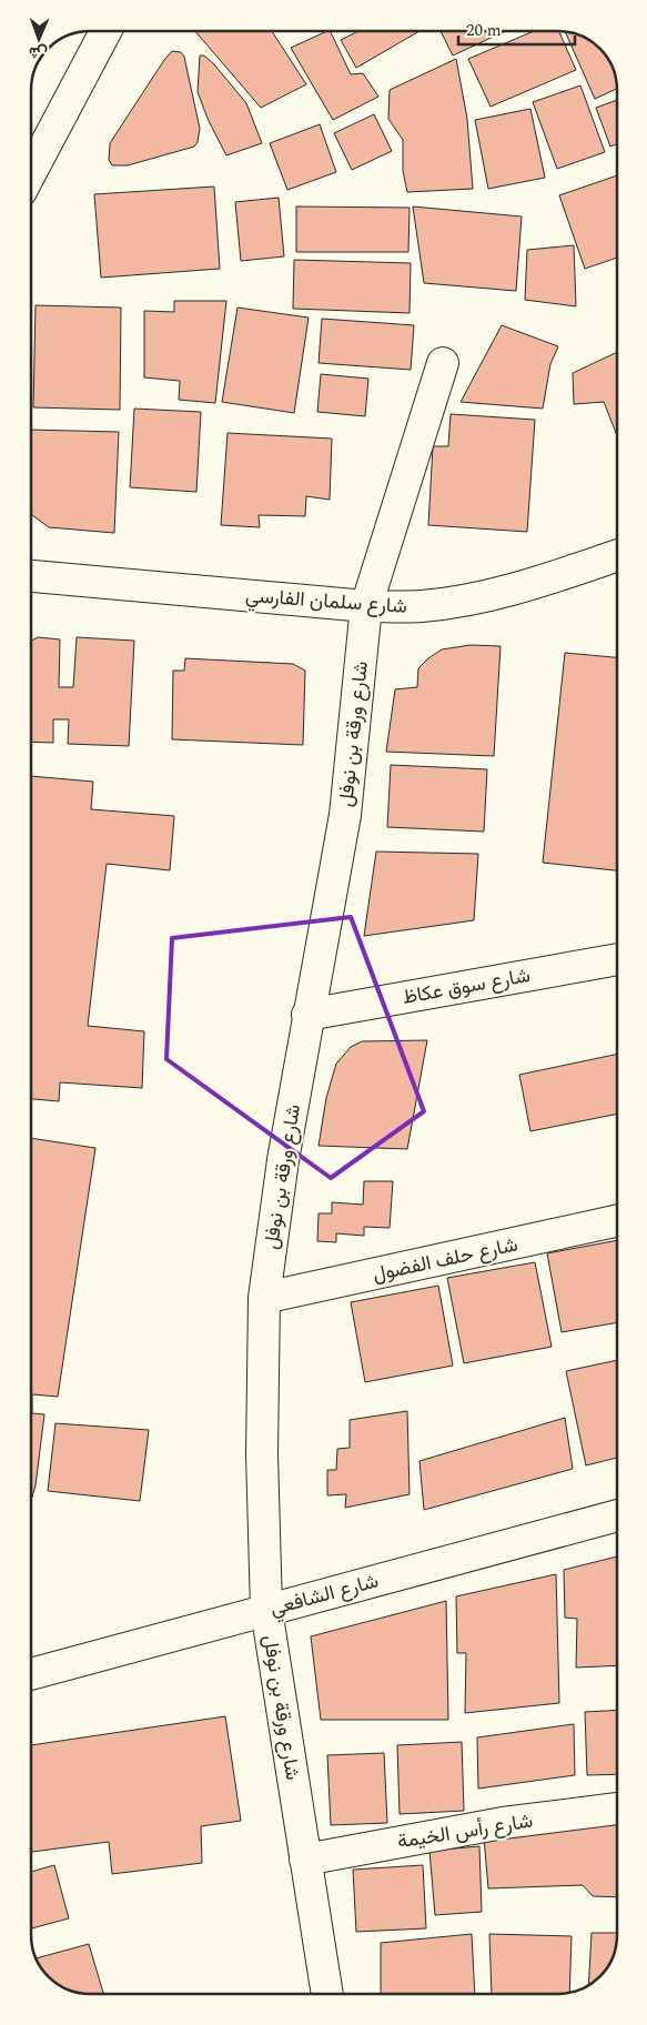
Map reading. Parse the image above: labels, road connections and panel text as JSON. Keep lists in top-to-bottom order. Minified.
{"streets":{"main road":["شارع سلمان الفارسي","شارع ورقة بن نوفل","شارع سوق عكاظ","شارع حلف الفضول","شارع الشافعي","شارع رأس الخيمة"]},"crossings":[["شارع سلمان الفارسي","شارع ورقة بن نوفل"],["شارع ورقة بن نوفل","شارع سوق عكاظ"],["شارع ورقة بن نوفل","شارع حلف الفضول"],["شارع ورقة بن نوفل","شارع الشافعي"],["شارع ورقة بن نوفل","شارع رأس الخيمة"]],"scale_bar":"20 m","north":"bottom"}
